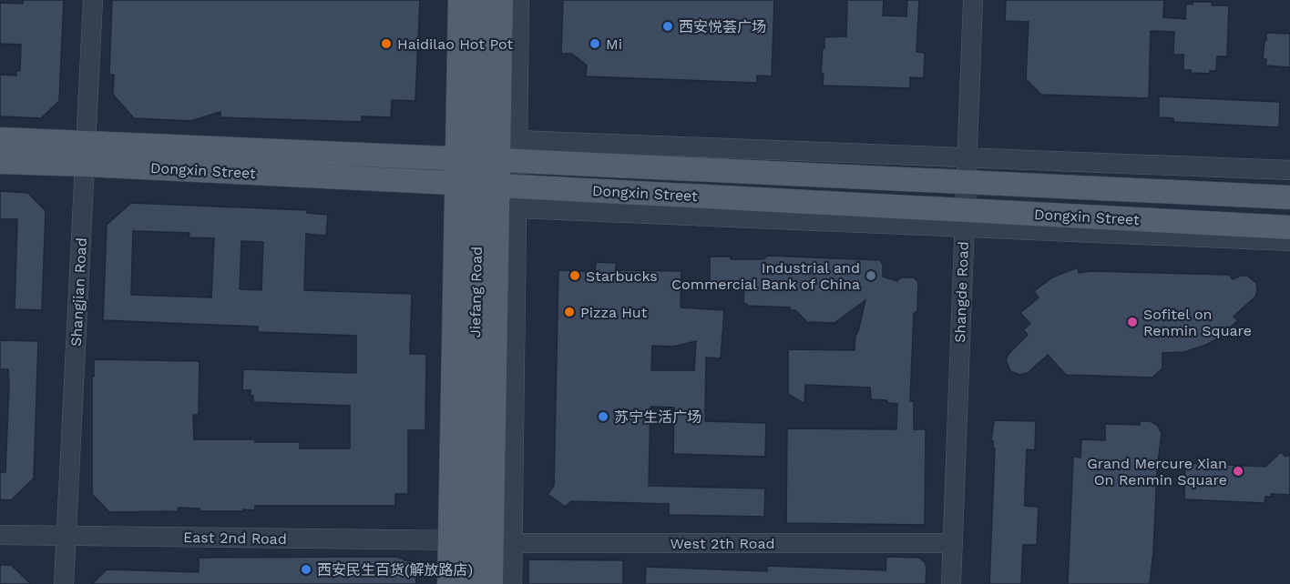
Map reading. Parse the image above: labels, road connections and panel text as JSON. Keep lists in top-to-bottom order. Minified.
{"streets":{"main road":["Dongxin Street","Jiefang Road"],"street":["Shangjian Road","Shangde Road","East 2nd Road","West 2th Road"]},"crossings":[["Dongxin Street","Shangjian Road"],["Dongxin Street","Jiefang Road"],["Dongxin Street","Shangde Road"],["Shangjian Road","East 2nd Road"],["Jiefang Road","East 2nd Road"],["Jiefang Road","West 2th Road"],["Shangde Road","West 2th Road"],["East 2nd Road","West 2th Road"]],"places":["西安悦荟广场","Haidilao Hot Pot","Mi","Starbucks","Industrial and Commercial Bank of China","Pizza Hut","Sofitel on Renmin Square","苏宁生活广场","Grand Mercure Xian On Renmin Square","西安民生百货(解放路店)"]}
